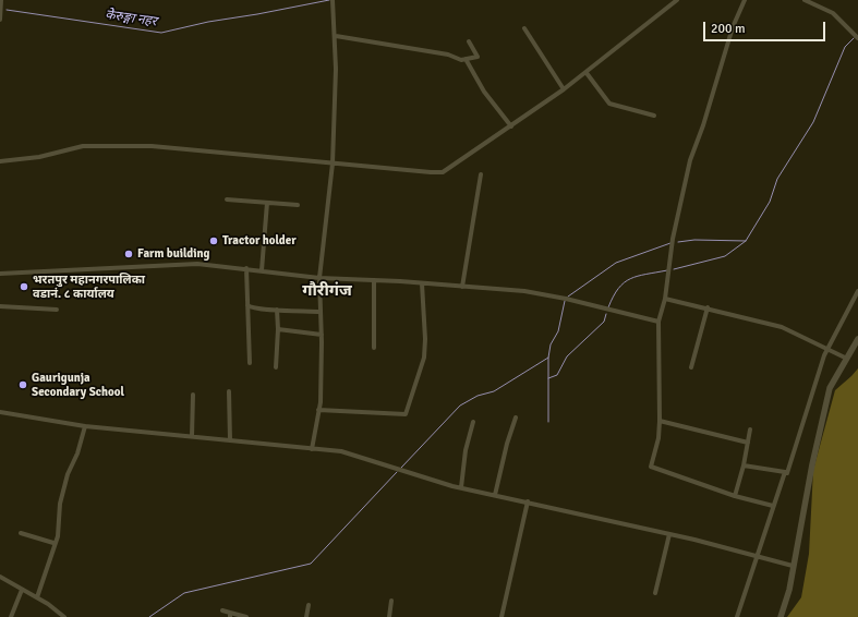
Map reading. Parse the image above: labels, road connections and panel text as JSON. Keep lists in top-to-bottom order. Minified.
{"districts":["गौरीगंज"],"water":["केेरुङ्गा नहर"],"places":["Tractor holder","Farm building","भरतपुर महानगरपालिका वडानं. ८ कार्यालय","Gaurigunja Secondary School"],"scale_bar":"200 m"}
